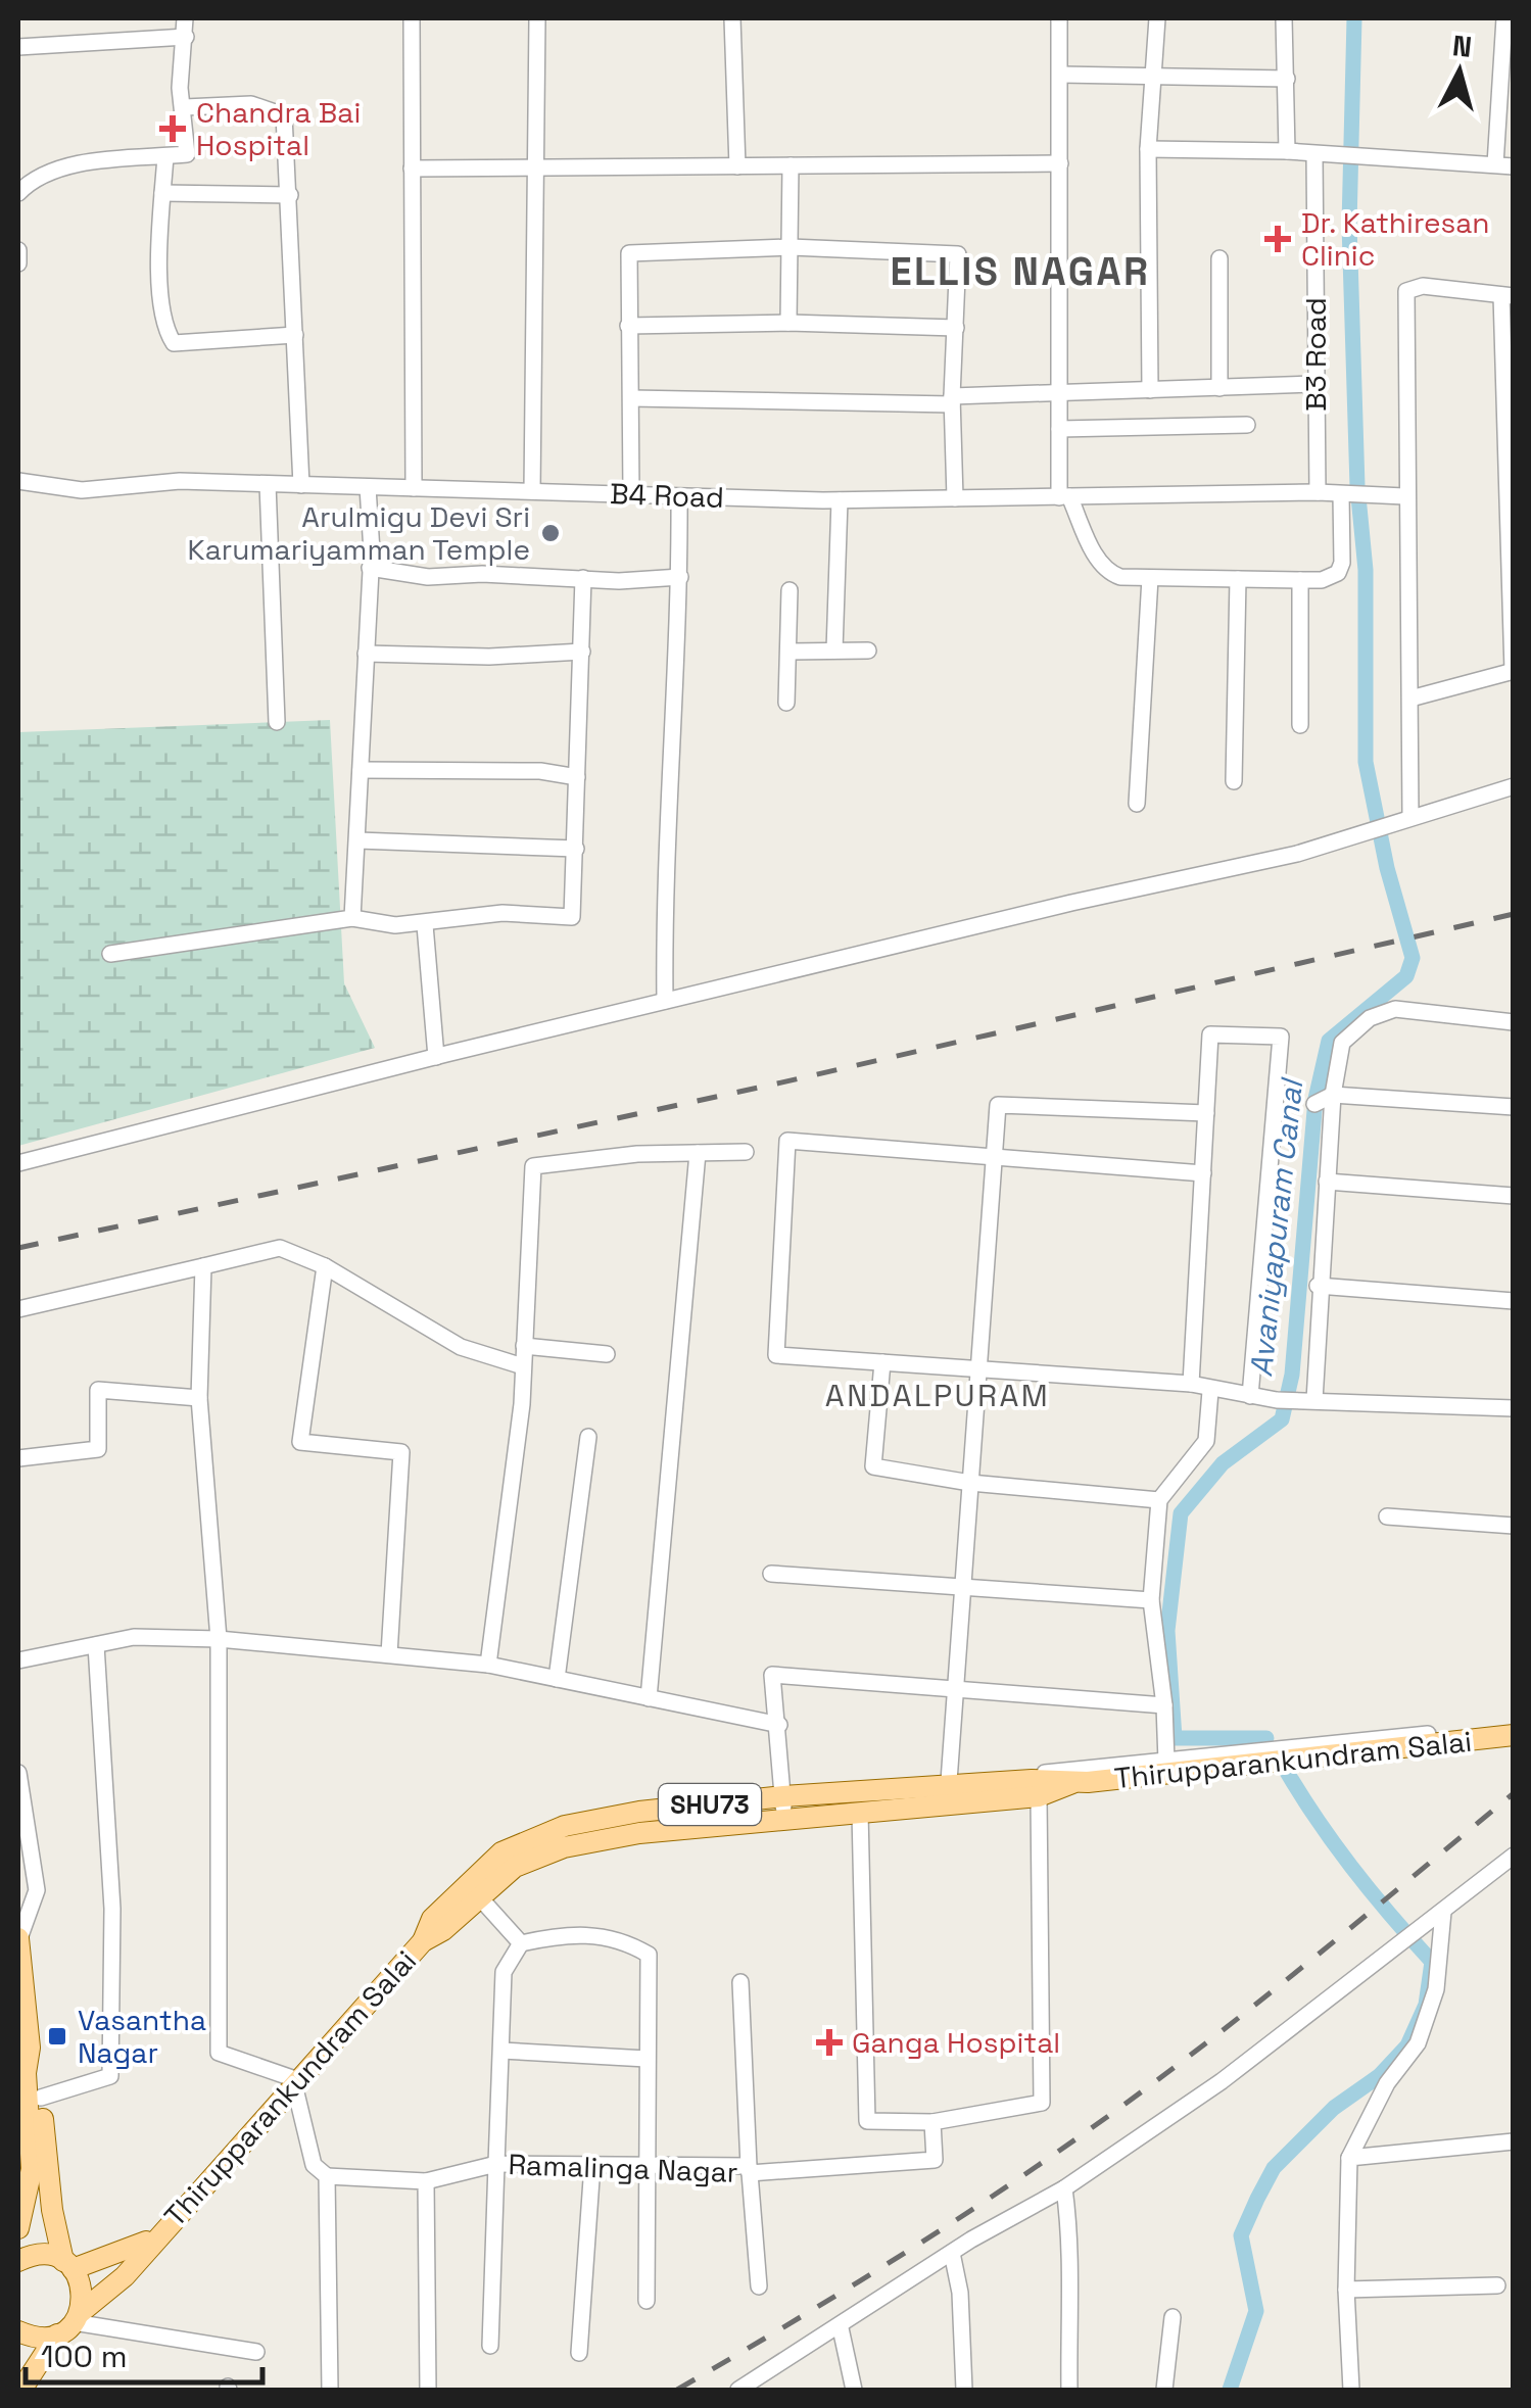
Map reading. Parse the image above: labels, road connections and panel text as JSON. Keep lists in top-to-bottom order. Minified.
{"streets":{"main road":["Thirupparankundram Salai","SHU73"],"street":["B3 Road","B4 Road","Ramalinga Nagar"]},"crossings":[["B3 Road","B4 Road"]],"districts":["ELLIS NAGAR","ANDALPURAM"],"water":["Avaniyapuram Canal"],"places":{"health":["Chandra Bai Hospital","Dr. Kathiresan Clinic","Ganga Hospital"],"other":["Arulmigu Devi Sri Karumariyamman Temple"],"transit":["Vasantha Nagar"]},"scale_bar":"100 m","north":"top"}
